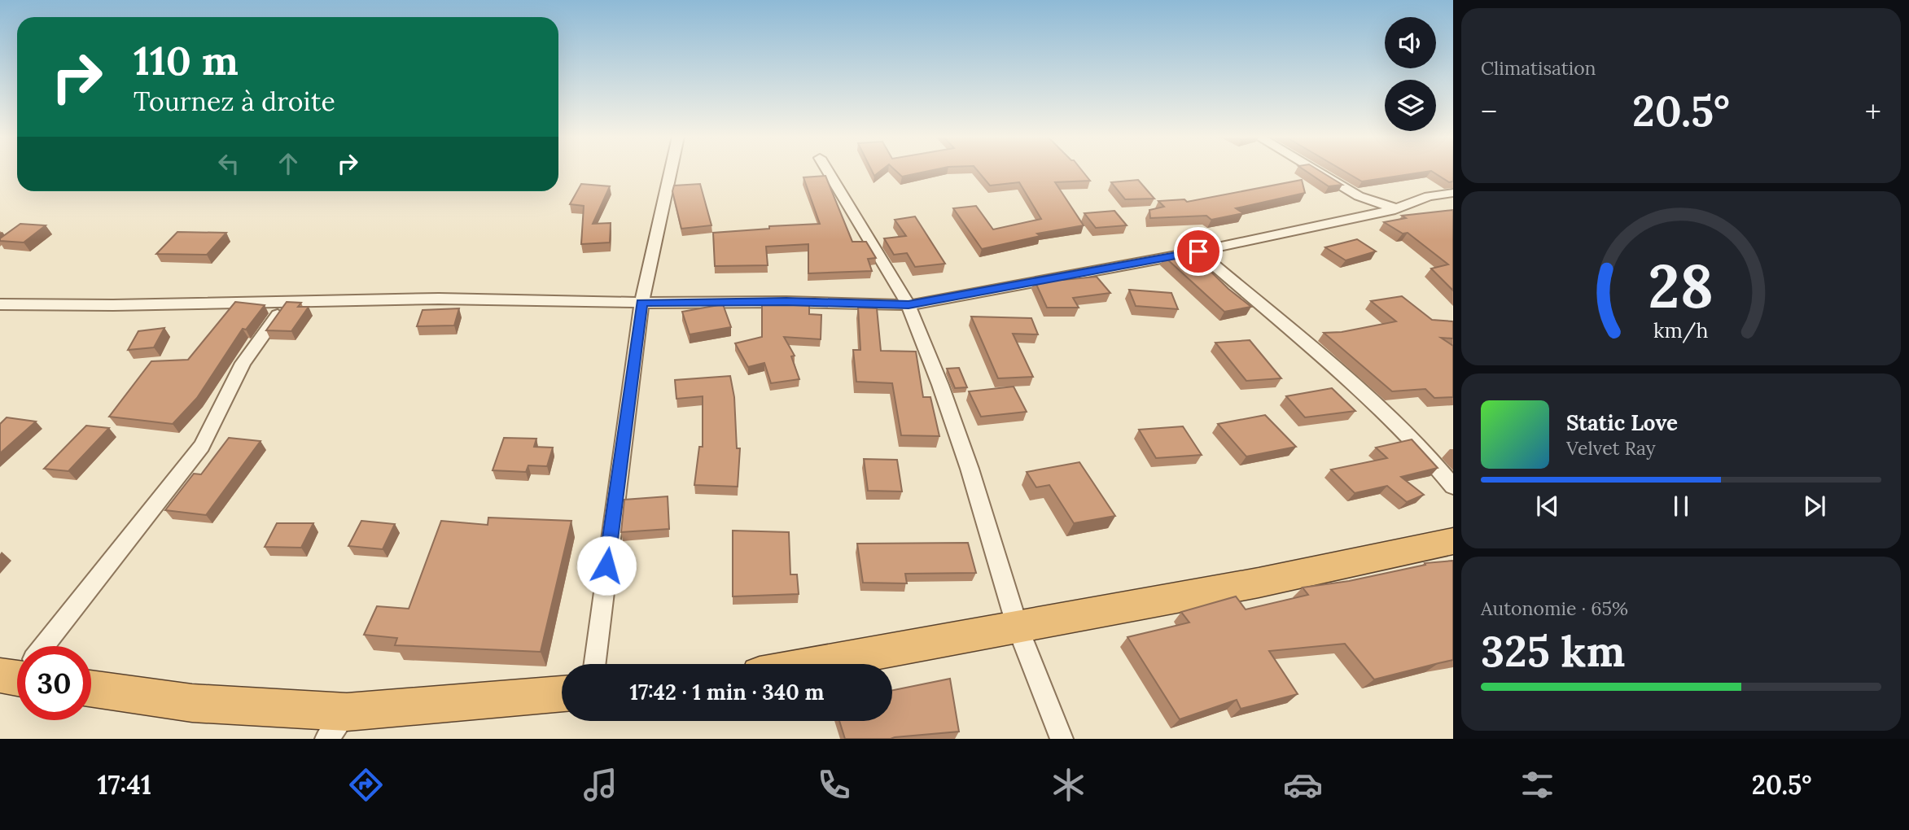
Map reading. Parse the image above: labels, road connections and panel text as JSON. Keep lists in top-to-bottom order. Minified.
{"page":{"tile":["Climatisation",["Autonomie · 65%","325 km"]],"turn":["110 m","Tournez à droite"],"heat":["−","20.5°","+"],"song":["Static Love","Velvet Ray"],"limit":"30","trip":"17:42 · 1 min · 340 m","tabs":["17:41","20.5°"],"gauge":["28","km/h"]}}
